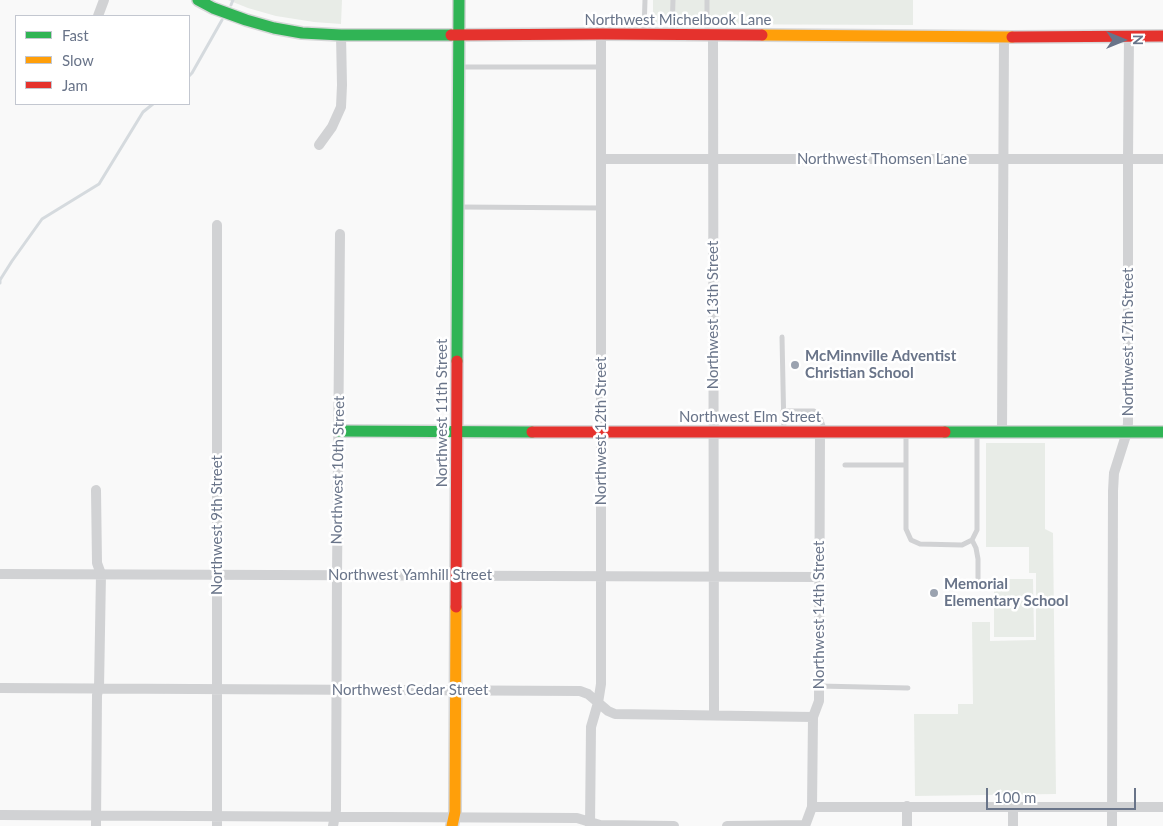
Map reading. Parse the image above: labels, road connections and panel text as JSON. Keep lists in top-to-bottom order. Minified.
{"streets":{"street":["Northwest Michelbook Lane","Northwest Thomsen Lane","Northwest 13th Street","Northwest 17th Street","Northwest 11th Street","Northwest Elm Street","Northwest 12th Street","Northwest 10th Street","Northwest 9th Street","Northwest Yamhill Street","Northwest 14th Street","Northwest Cedar Street"]},"crossings":[["Northwest Michelbook Lane","Northwest 13th Street"],["Northwest Michelbook Lane","Northwest 17th Street"],["Northwest Michelbook Lane","Northwest 11th Street"],["Northwest Michelbook Lane","Northwest 12th Street"],["Northwest Thomsen Lane","Northwest 13th Street"],["Northwest Thomsen Lane","Northwest 17th Street"],["Northwest Thomsen Lane","Northwest 12th Street"],["Northwest 13th Street","Northwest Elm Street"],["Northwest 13th Street","Northwest Yamhill Street"],["Northwest 13th Street","Northwest Cedar Street"],["Northwest 17th Street","Northwest Elm Street"],["Northwest 11th Street","Northwest Elm Street"],["Northwest 11th Street","Northwest Yamhill Street"],["Northwest 11th Street","Northwest Cedar Street"],["Northwest Elm Street","Northwest 12th Street"],["Northwest Elm Street","Northwest 10th Street"],["Northwest Elm Street","Northwest 14th Street"],["Northwest 12th Street","Northwest Yamhill Street"],["Northwest 12th Street","Northwest Cedar Street"],["Northwest 10th Street","Northwest Yamhill Street"],["Northwest 10th Street","Northwest Cedar Street"],["Northwest 9th Street","Northwest Yamhill Street"],["Northwest 9th Street","Northwest Cedar Street"],["Northwest Yamhill Street","Northwest 14th Street"],["Northwest 14th Street","Northwest Cedar Street"]],"places":["McMinnville Adventist Christian School","Memorial Elementary School"],"legend":["Fast","Slow","Jam"],"scale_bar":"100 m","north":"right"}
